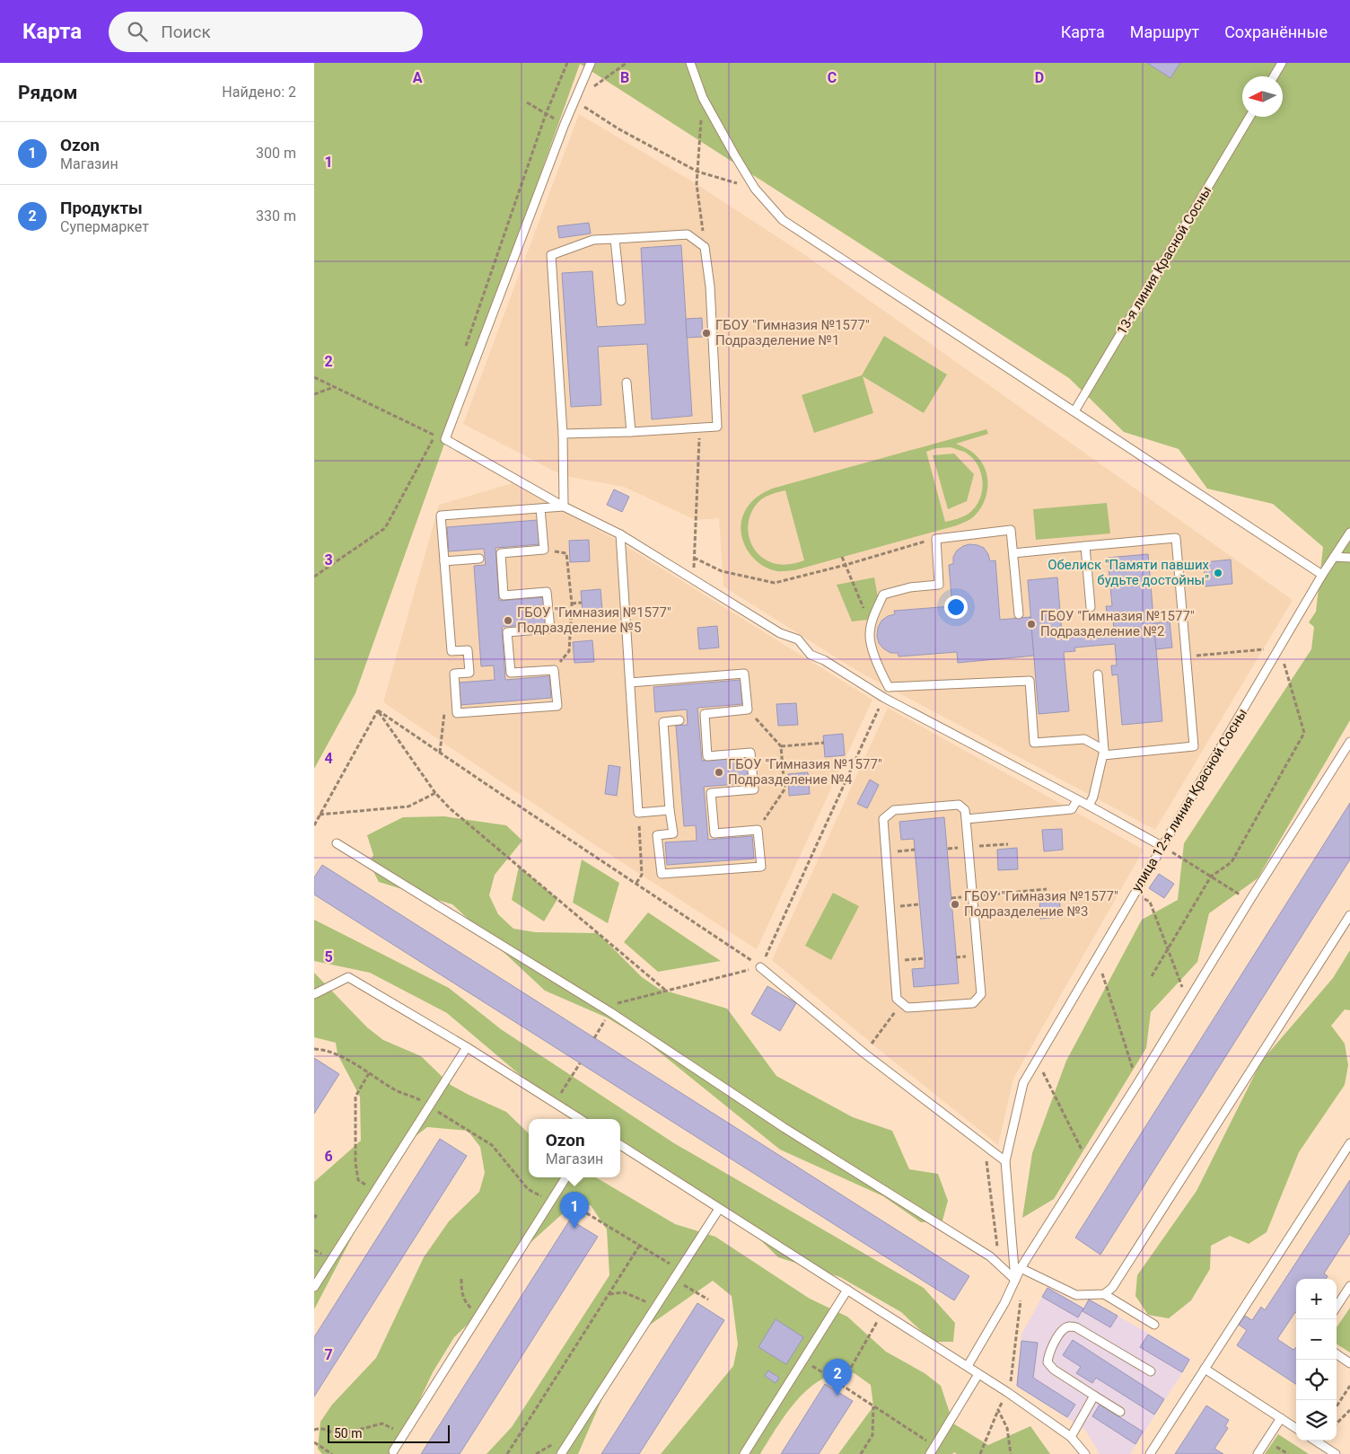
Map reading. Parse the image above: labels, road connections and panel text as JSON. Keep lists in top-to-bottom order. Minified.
{"streets":{"lane":["13-я линия Красной Сосны","улица 12-я линия Красной Сосны"]},"places":["ГБОУ \"Гимназия №1577\" Подразделение №1","Обелиск \"Памяти павших будьте достойны\"","ГБОУ \"Гимназия №1577\" Подразделение №5","ГБОУ \"Гимназия №1577\" Подразделение №2","ГБОУ \"Гимназия №1577\" Подразделение №4","ГБОУ \"Гимназия №1577\" Подразделение №3"],"scale_bar":"50 m","north":"left","page":{"header":"Карта","search":"Поиск","nav":["Карта","Маршрут","Сохранённые"],"heading":["Рядом","Найдено: 2"],"list":[{"mark":"1","name":"Ozon","note":"Магазин","value":"300 m"},{"mark":"2","name":"Продукты","note":"Супермаркет","value":"330 m"}],"popup":["Ozon","Магазин"],"pins":["1","2"],"map_buttons":["+","−"],"scale":"50 m"},"grid":{"columns":["A","B","C","D"],"rows":["1","2","3","4","5","6","7"]}}
